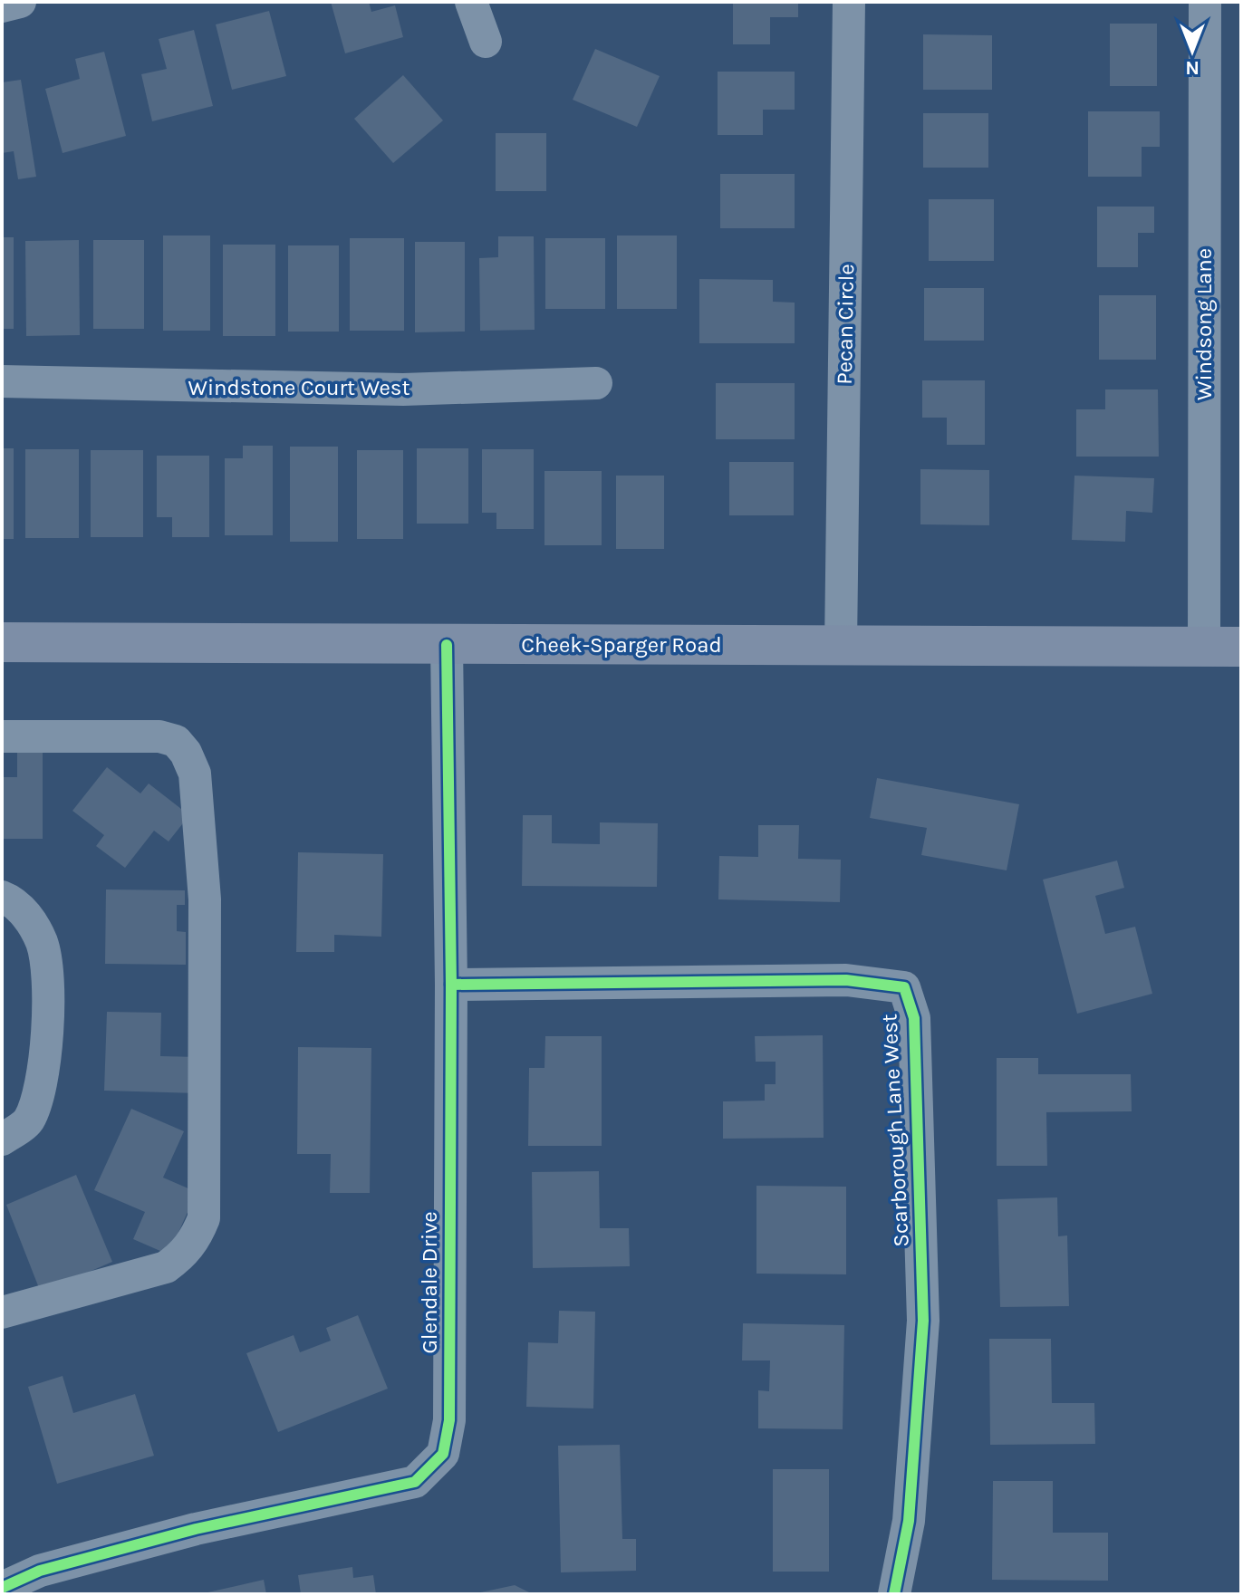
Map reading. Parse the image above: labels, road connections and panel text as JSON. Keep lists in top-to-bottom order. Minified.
{"streets":{"main road":["Cheek-Sparger Road"],"street":["Pecan Circle","Windsong Lane","Windstone Court West","Scarborough Lane West","Glendale Drive"]},"crossings":[["Pecan Circle","Cheek-Sparger Road"],["Windsong Lane","Cheek-Sparger Road"],["Cheek-Sparger Road","Glendale Drive"],["Scarborough Lane West","Glendale Drive"]],"north":"bottom"}
